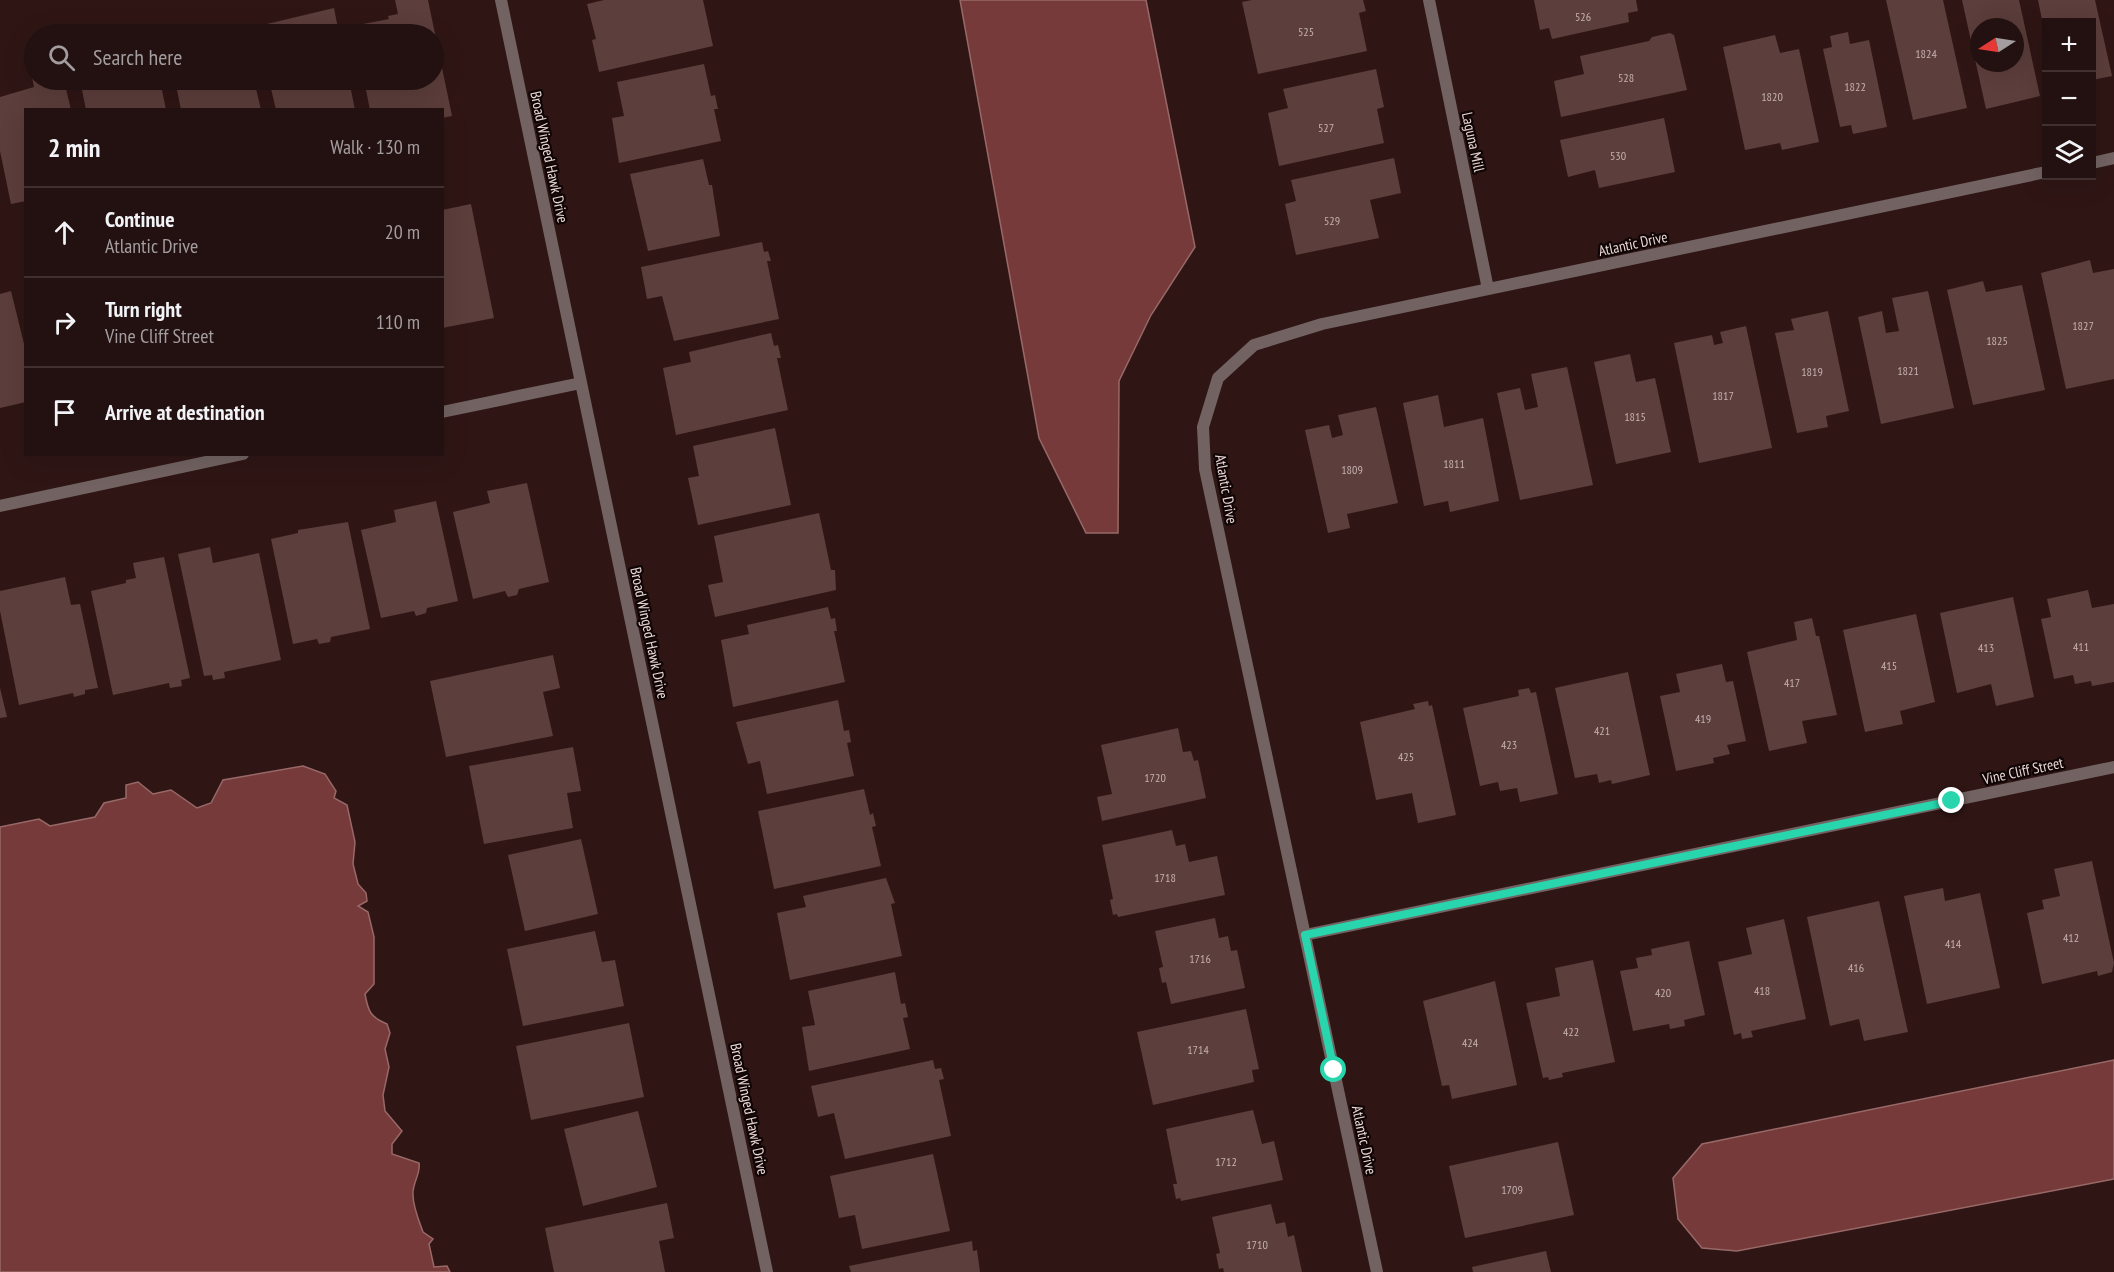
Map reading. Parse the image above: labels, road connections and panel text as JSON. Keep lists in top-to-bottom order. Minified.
{"streets":{"street":["Laguna Mill","Broad Winged Hawk Drive","Atlantic Drive","Vine Cliff Street"]},"crossings":[["Laguna Mill","Atlantic Drive"],["Atlantic Drive","Vine Cliff Street"]],"house_numbers":["526","525","1824","528","1822","1820","527","530","529","1827","1825","1821","1819","1817","1815","1811","1809","411","413","415","417","419","421","423","425","1720","1718","412","414","1716","416","418","420","422","424","1714","1712","1709","1710"],"north":"left","page":{"map_buttons":["+","−"],"search":"Search here","heading":["2 min","Walk · 130 m"],"list":[["Continue","Atlantic Drive","20 m"],["Turn right","Vine Cliff Street","110 m"],"Arrive at destination"]}}
